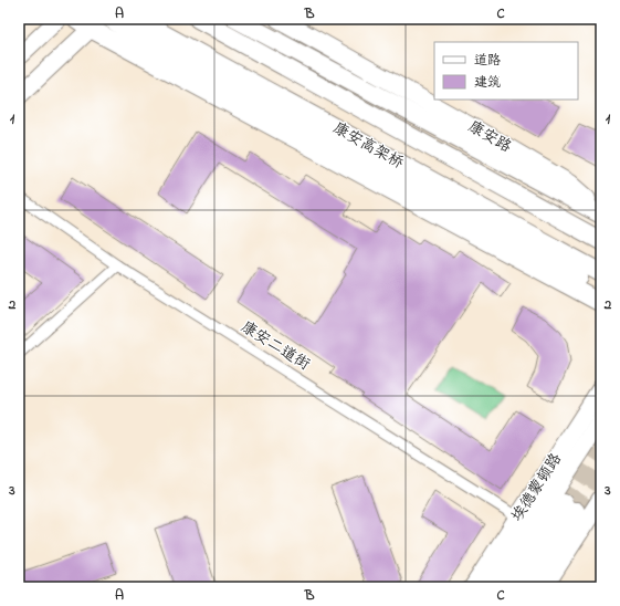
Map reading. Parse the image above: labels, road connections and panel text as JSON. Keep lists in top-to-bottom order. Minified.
{"streets":{"highway":["康安路","康安高架桥","埃德蒙顿路"],"street":["康安二道街"]},"crossings":[["康安二道街","埃德蒙顿路"]],"legend":["道路","建筑"],"grid":{"columns":["A","B","C"],"rows":["1","2","3"]}}
